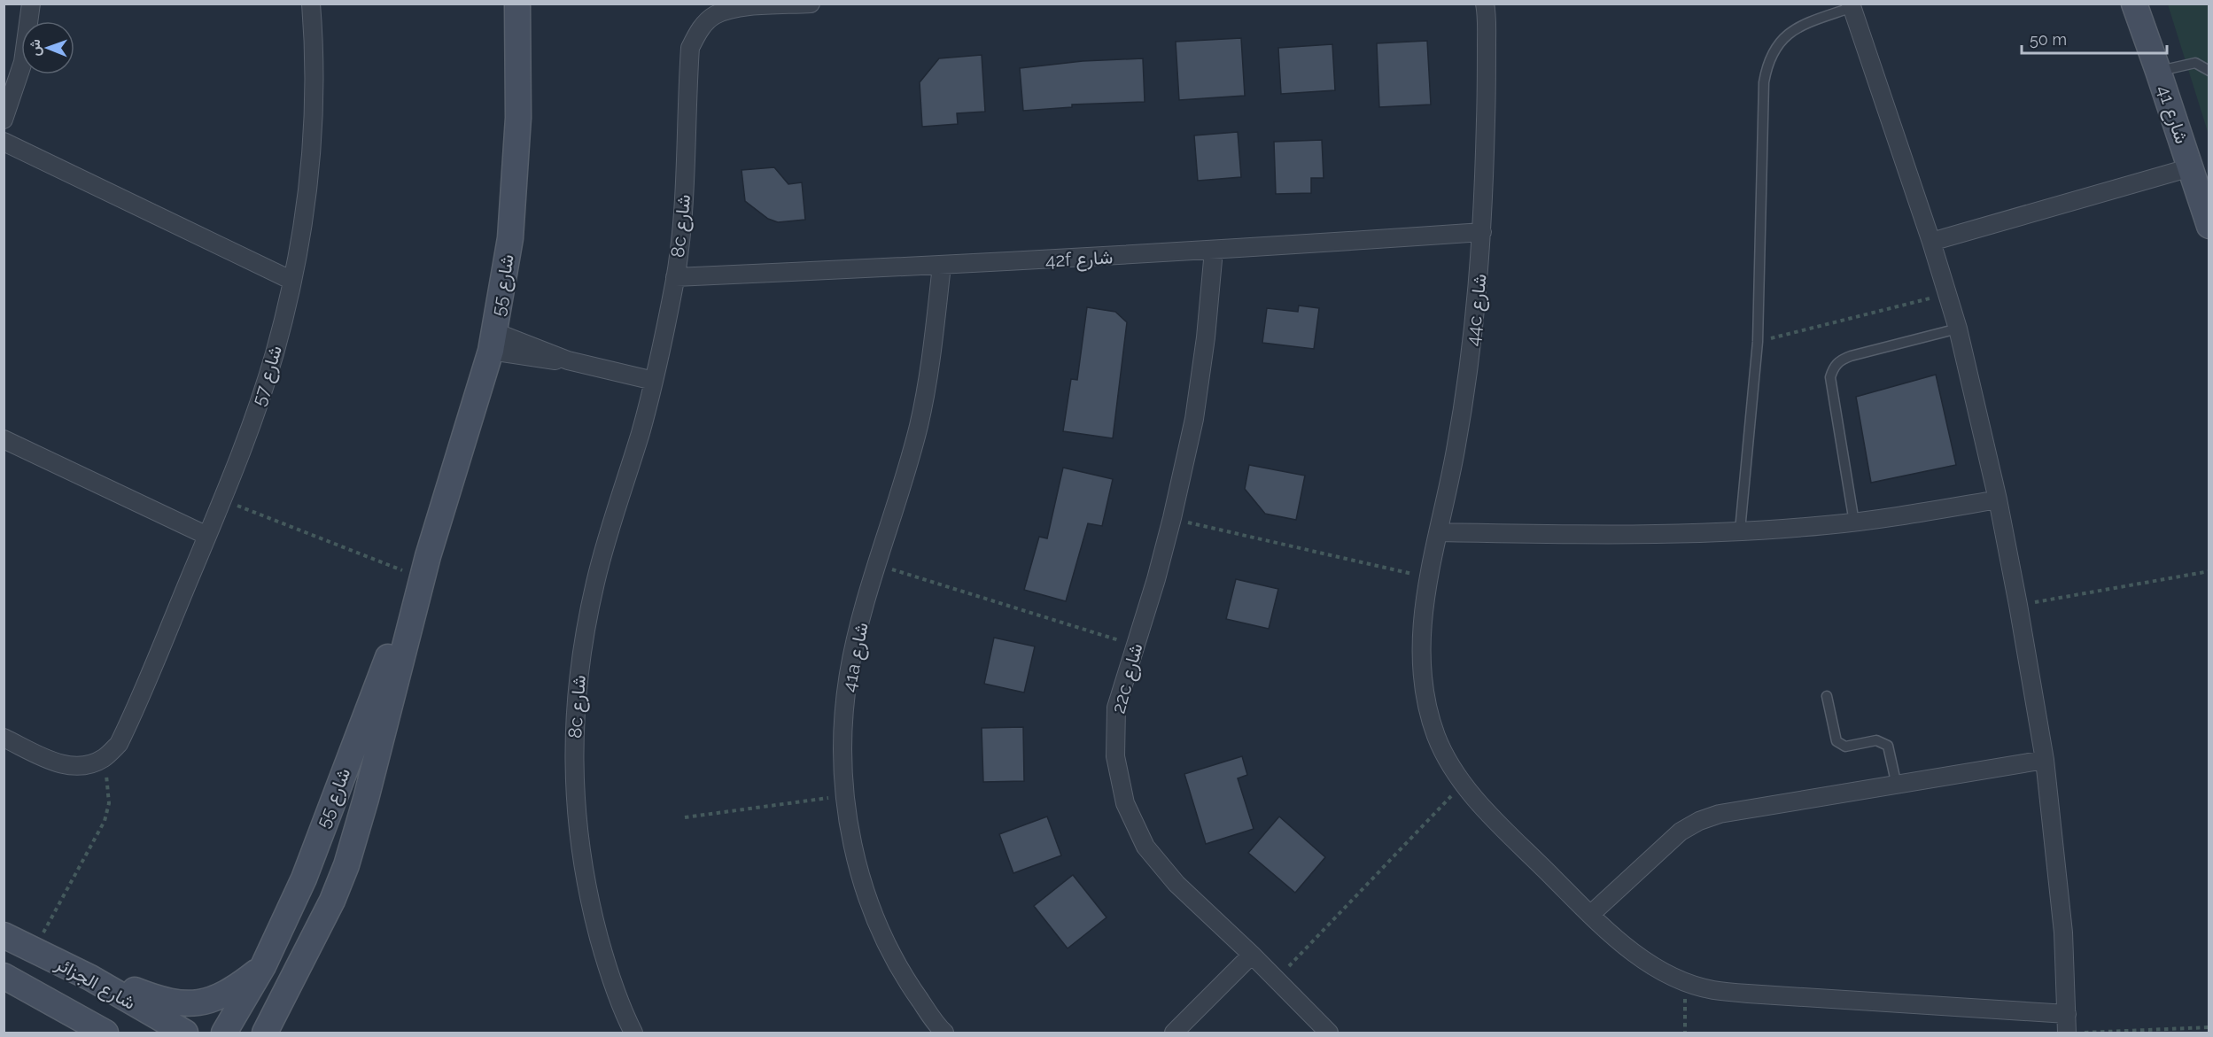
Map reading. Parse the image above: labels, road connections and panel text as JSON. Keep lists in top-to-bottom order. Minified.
{"streets":{"street":["شارع 41","8c شارع","42f شارع","شارع 55","44c شارع","شارع 57","41a شارع","22c شارع","شارع الجزائر"]},"crossings":[["8c شارع","42f شارع"],["42f شارع","44c شارع"],["42f شارع","41a شارع"],["42f شارع","22c شارع"]],"scale_bar":"50 m","north":"left"}
